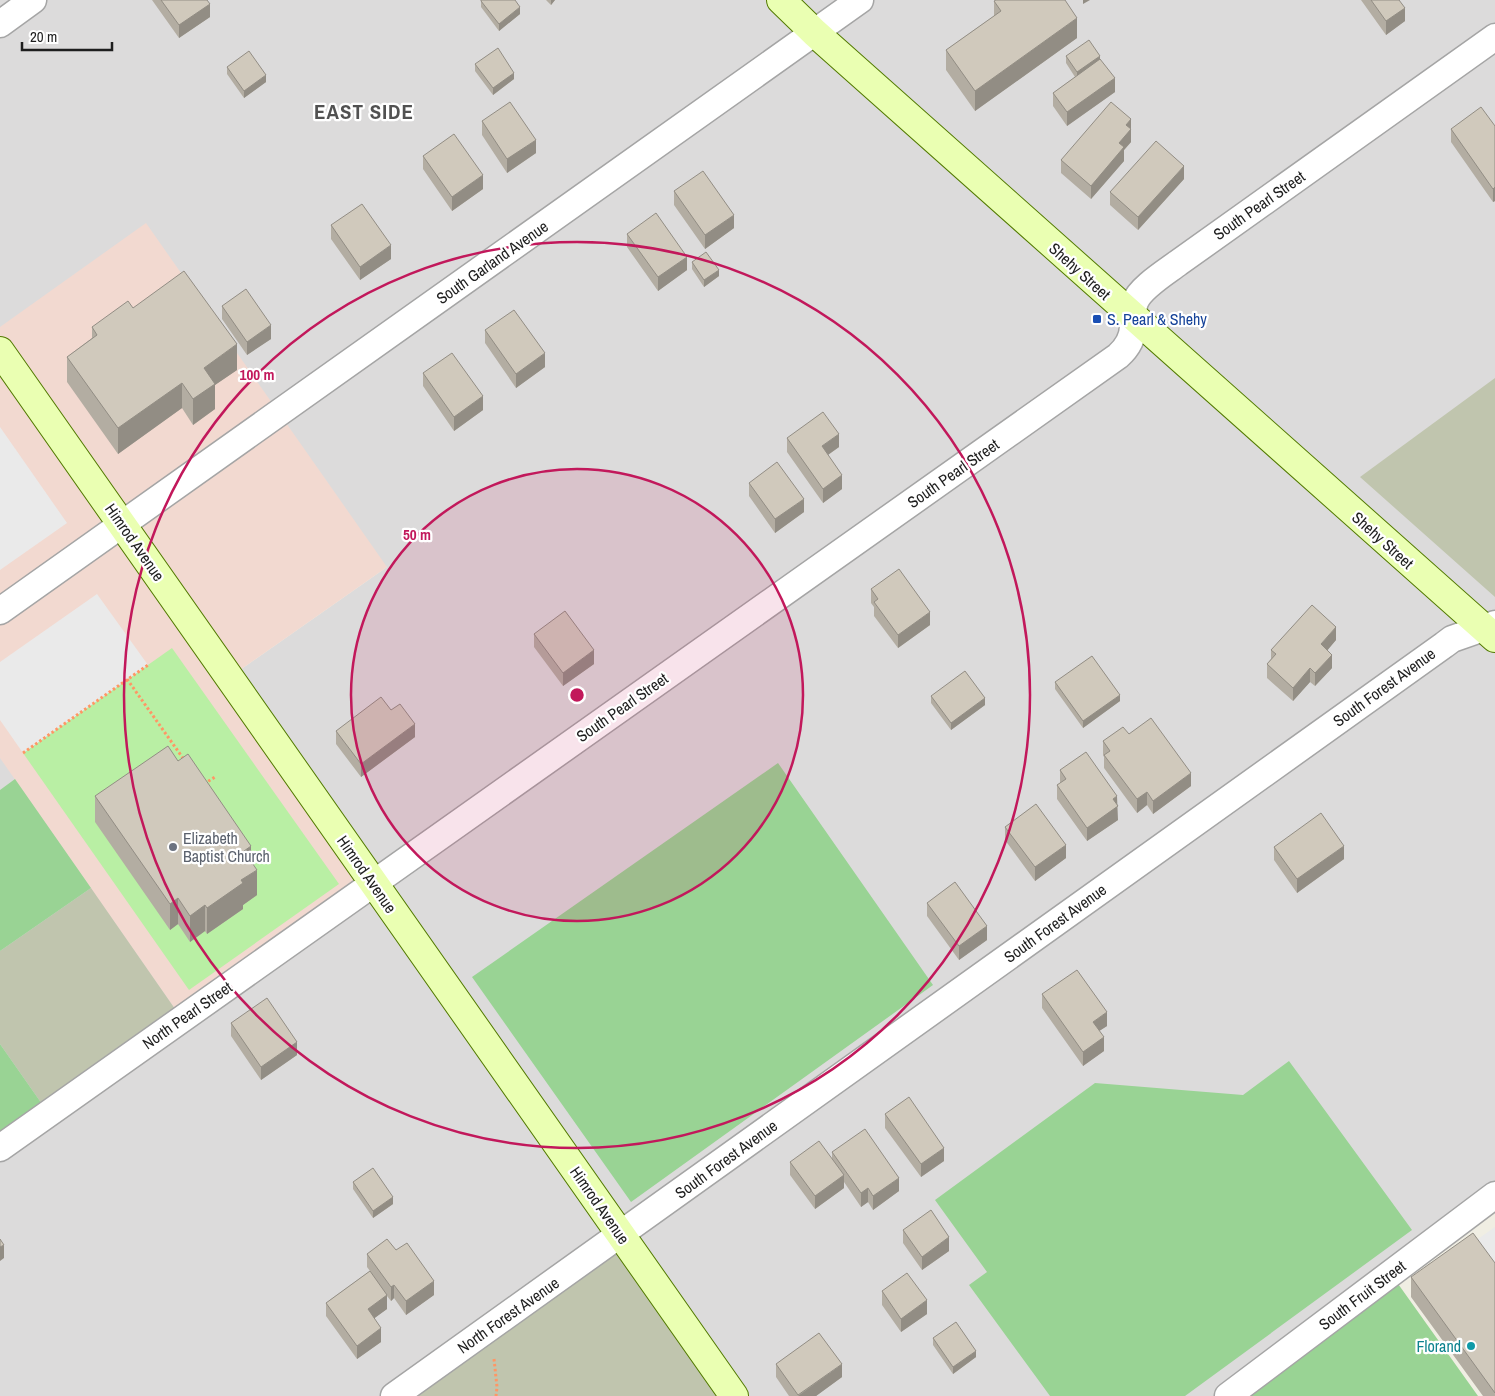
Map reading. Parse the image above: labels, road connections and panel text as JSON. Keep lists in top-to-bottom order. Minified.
{"streets":{"street":["South Pearl Street","South Garland Avenue","Shehy Street","Himrod Avenue","South Forest Avenue","North Pearl Street","South Fruit Street","North Forest Avenue"]},"crossings":[["South Pearl Street","Shehy Street"],["South Pearl Street","Himrod Avenue"],["South Pearl Street","North Pearl Street"],["South Garland Avenue","Shehy Street"],["South Garland Avenue","Himrod Avenue"],["Shehy Street","South Forest Avenue"],["Himrod Avenue","South Forest Avenue"],["Himrod Avenue","North Pearl Street"],["Himrod Avenue","North Forest Avenue"],["South Forest Avenue","North Forest Avenue"]],"districts":["EAST SIDE"],"places":{"transit":["S. Pearl & Shehy"],"other":["Elizabeth Baptist Church","Florand"]},"scale_bar":"20 m","rings":["100 m","50 m"]}
